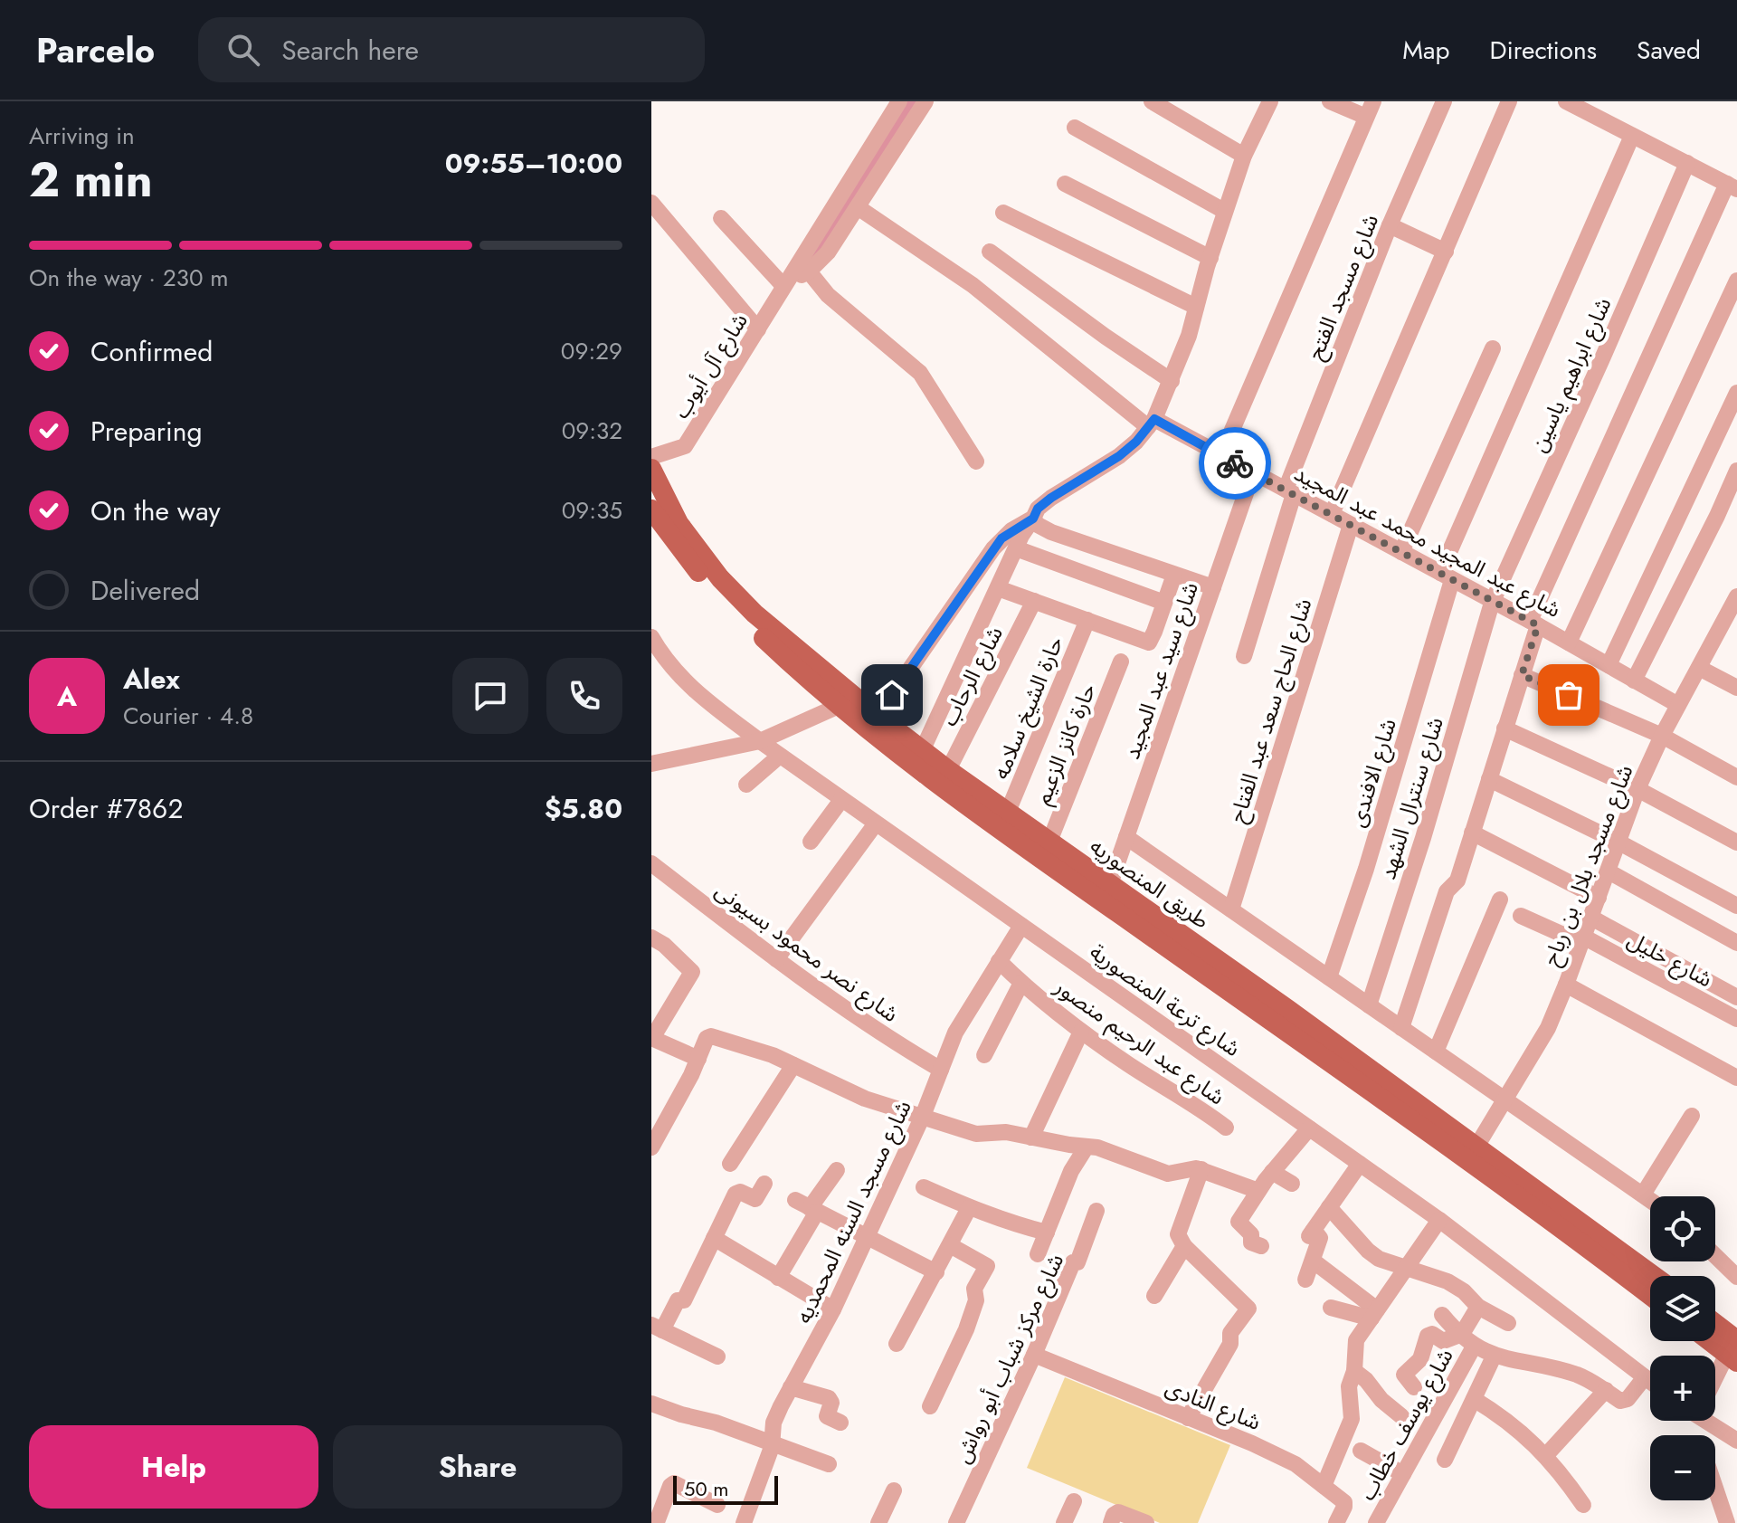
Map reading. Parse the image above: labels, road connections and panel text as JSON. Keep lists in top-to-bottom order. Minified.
{"streets":{"main road":["طريق المنصوريه"],"street":["شارع مسجد الفتح","شارع آل أيوب","شارع ابراهيم ياسين","شارع عبد المجيد محمد عبد المجيد","شارع سيد عبد المجيد","شارع الرحاب","حارة الشيخ سلامه","شارع الحاج سعد عبد الفتاح","حارة كانز الزعيم","شارع الافندى","شارع سنترال الشهد","شارع مسجد بلال بن رباح","شارع نصر محمود بسيونى","شارع خليل","شارع ترعة المنصورية","شارع عبد الرحيم منصور","شارع مسجد السنه المحمديه","شارع مركز شباب أبو رواش","شارع النادى","شارع يوسف خطاب"]},"crossings":[["شارع مسجد الفتح","شارع عبد المجيد محمد عبد المجيد"],["شارع ابراهيم ياسين","شارع عبد المجيد محمد عبد المجيد"],["شارع ابراهيم ياسين","شارع سنترال الشهد"],["شارع عبد المجيد محمد عبد المجيد","شارع سيد عبد المجيد"],["شارع عبد المجيد محمد عبد المجيد","شارع الحاج سعد عبد الفتاح"],["شارع عبد المجيد محمد عبد المجيد","شارع الافندى"],["شارع عبد المجيد محمد عبد المجيد","شارع سنترال الشهد"],["شارع عبد المجيد محمد عبد المجيد","شارع مسجد بلال بن رباح"],["شارع سيد عبد المجيد","طريق المنصوريه"],["شارع الرحاب","طريق المنصوريه"],["حارة الشيخ سلامه","طريق المنصوريه"],["حارة كانز الزعيم","طريق المنصوريه"],["شارع مسجد بلال بن رباح","طريق المنصوريه"],["شارع مسجد بلال بن رباح","شارع خليل"],["شارع نصر محمود بسيونى","شارع مسجد السنه المحمديه"],["شارع ترعة المنصورية","شارع مسجد السنه المحمديه"],["شارع عبد الرحيم منصور","شارع مسجد السنه المحمديه"],["شارع مركز شباب أبو رواش","شارع النادى"]],"scale_bar":"50 m","page":{"header":"Parcelo","search":"Search here","nav":["Map","Directions","Saved"],"heading":["2 min","Arriving in","09:55–10:00"],"panel":["Alex","Courier · 4.8","Order #7862","$5.80"],"bar":"On the way · 230 m","list":[["Confirmed","09:29"],["Preparing","09:32"],["On the way","09:35"],"Delivered"],"round":"A","map_buttons":["+","−"],"buttons":["Help","Share"],"scale":"50 m"}}
